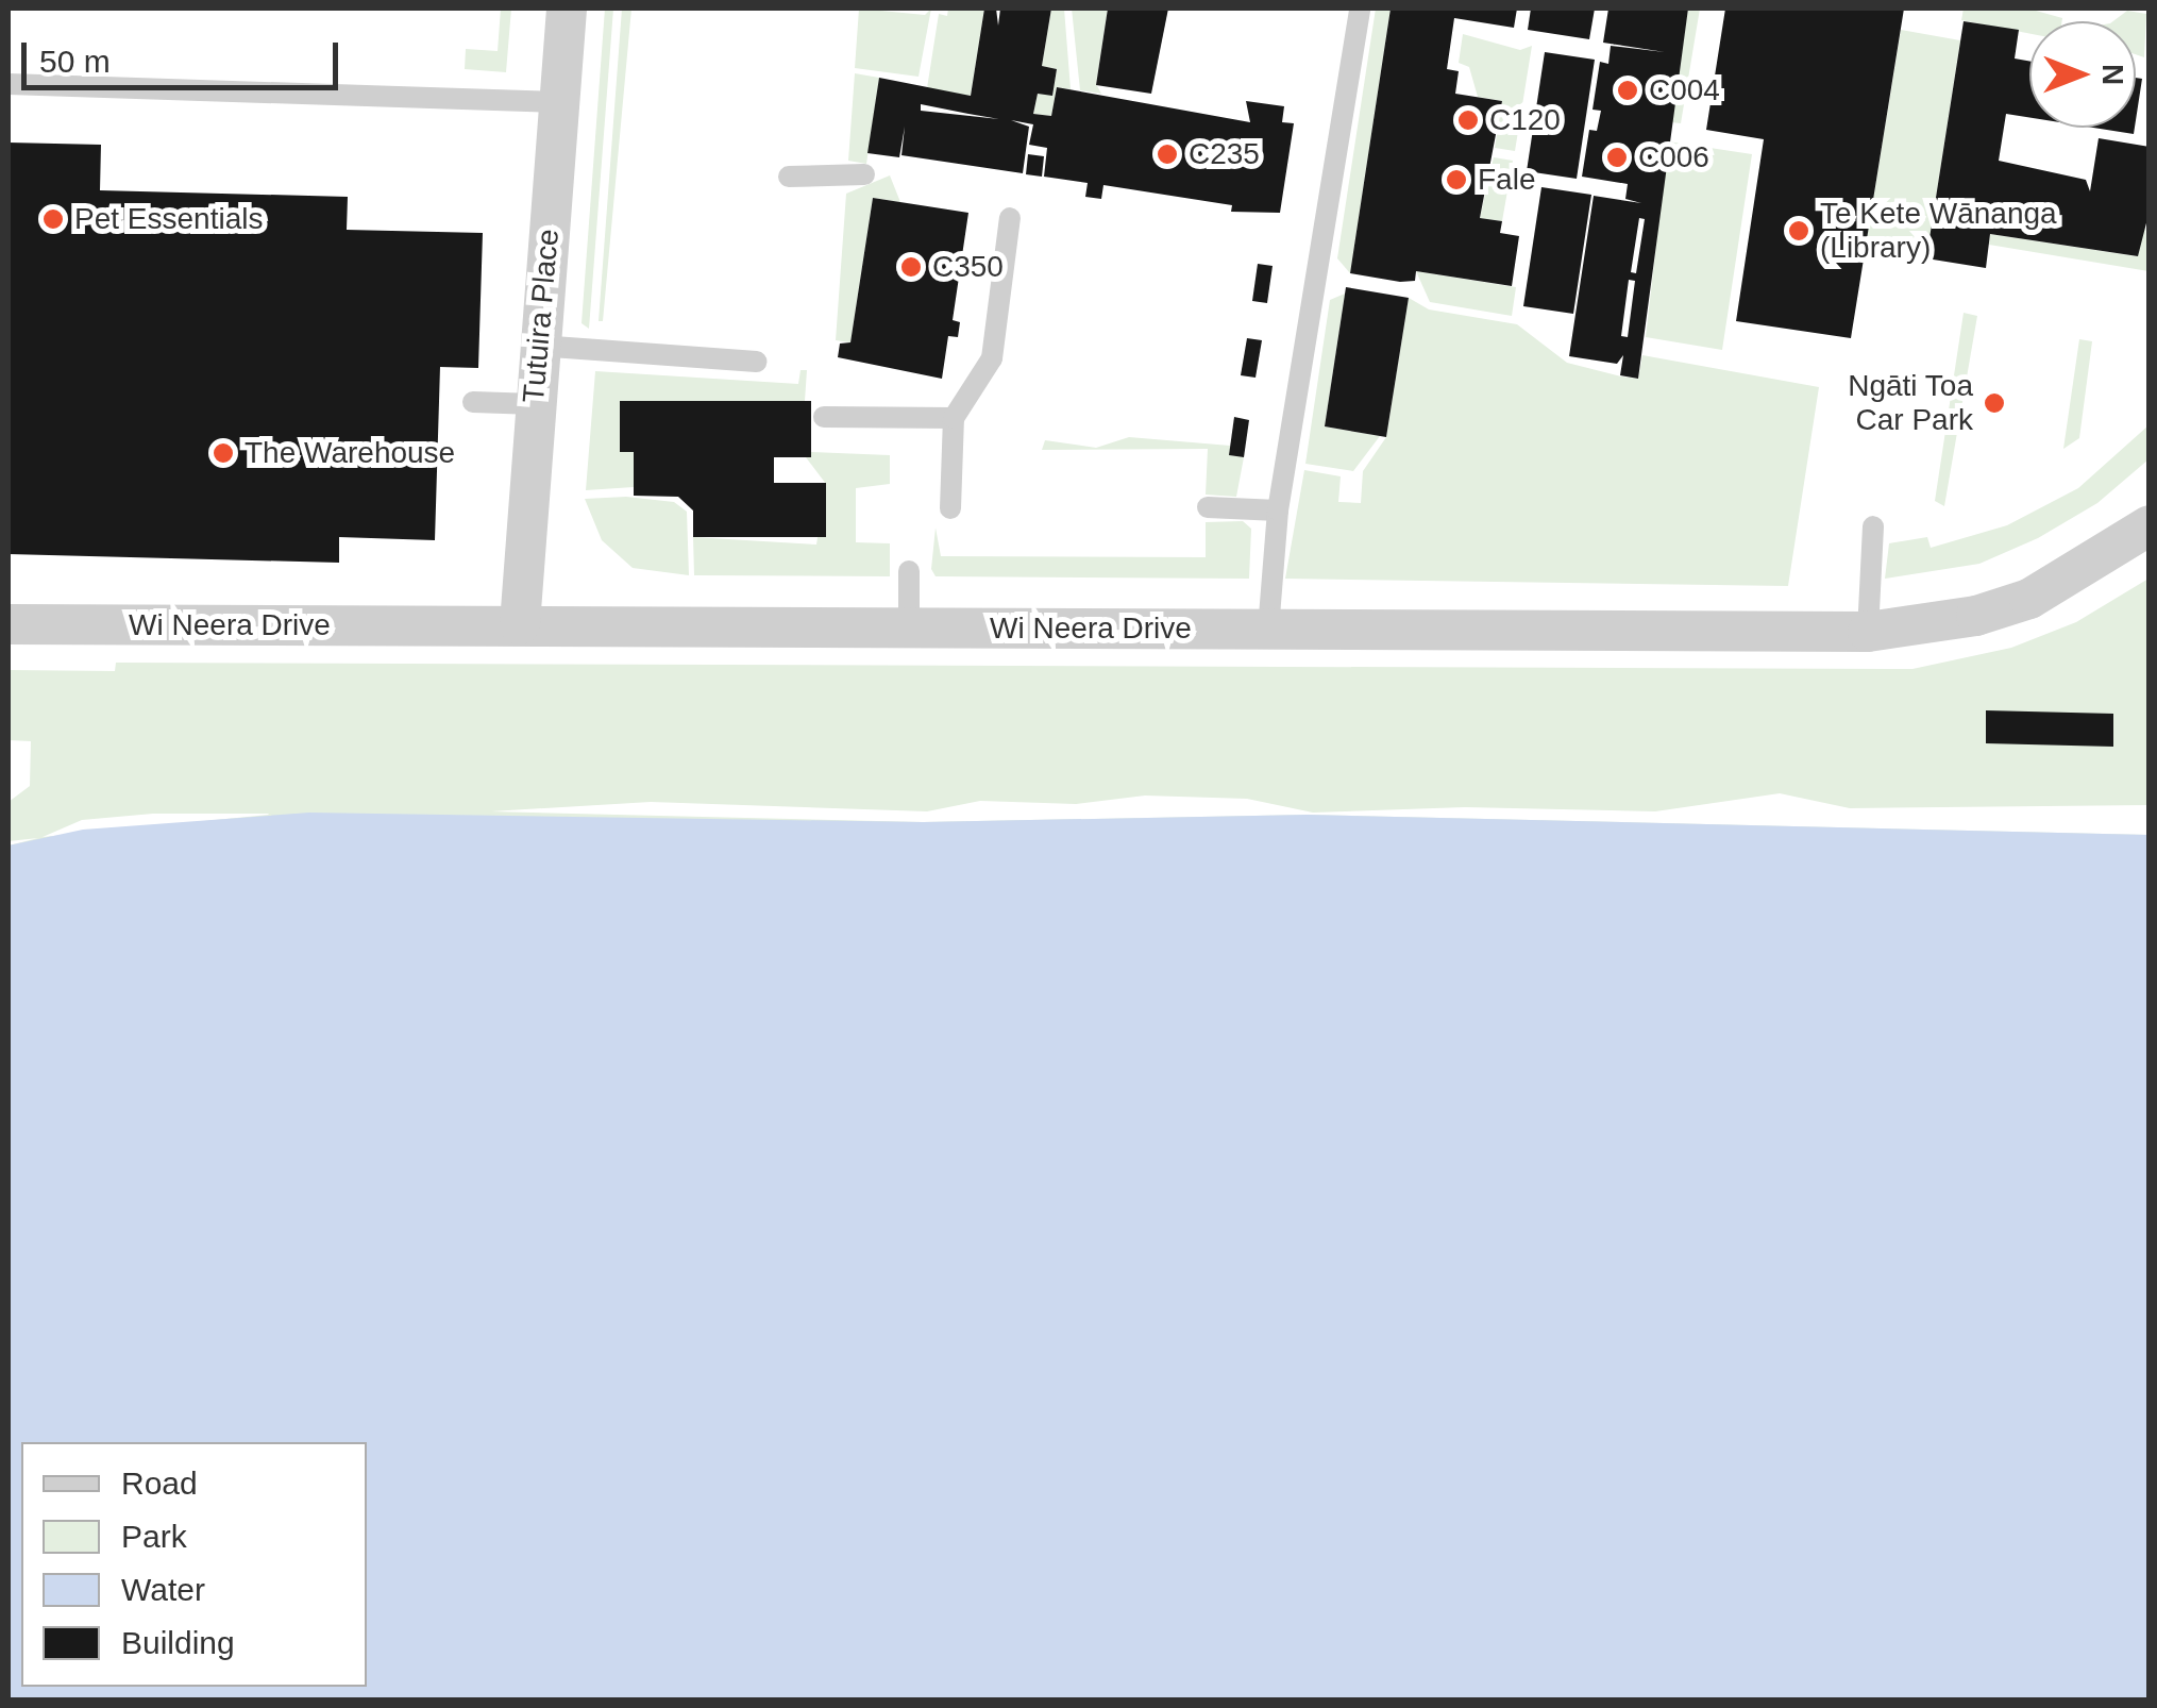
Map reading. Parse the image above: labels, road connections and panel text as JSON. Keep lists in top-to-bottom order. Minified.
{"streets":{"street":["Tutuira Place","Wi Neera Drive"]},"crossings":[["Tutuira Place","Wi Neera Drive"]],"places":["C004","C120","C235","C006","Fale","Pet Essentials","Te Kete Wānanga (Library)","C350","Ngāti Toa Car Park","The Warehouse"],"legend":["Road","Park","Water","Building"],"scale_bar":"50 m","north":"right"}
